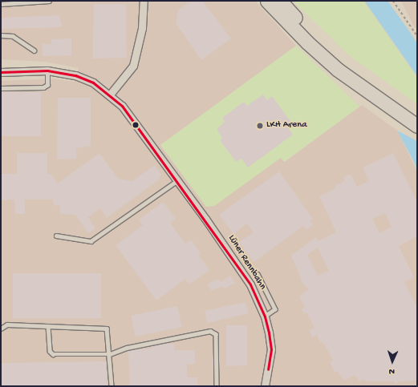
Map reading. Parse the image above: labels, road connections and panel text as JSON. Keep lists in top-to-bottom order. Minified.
{"streets":{"street":["Lüner Rennbahn"]},"places":["LKH Arena"],"north":"bottom"}
